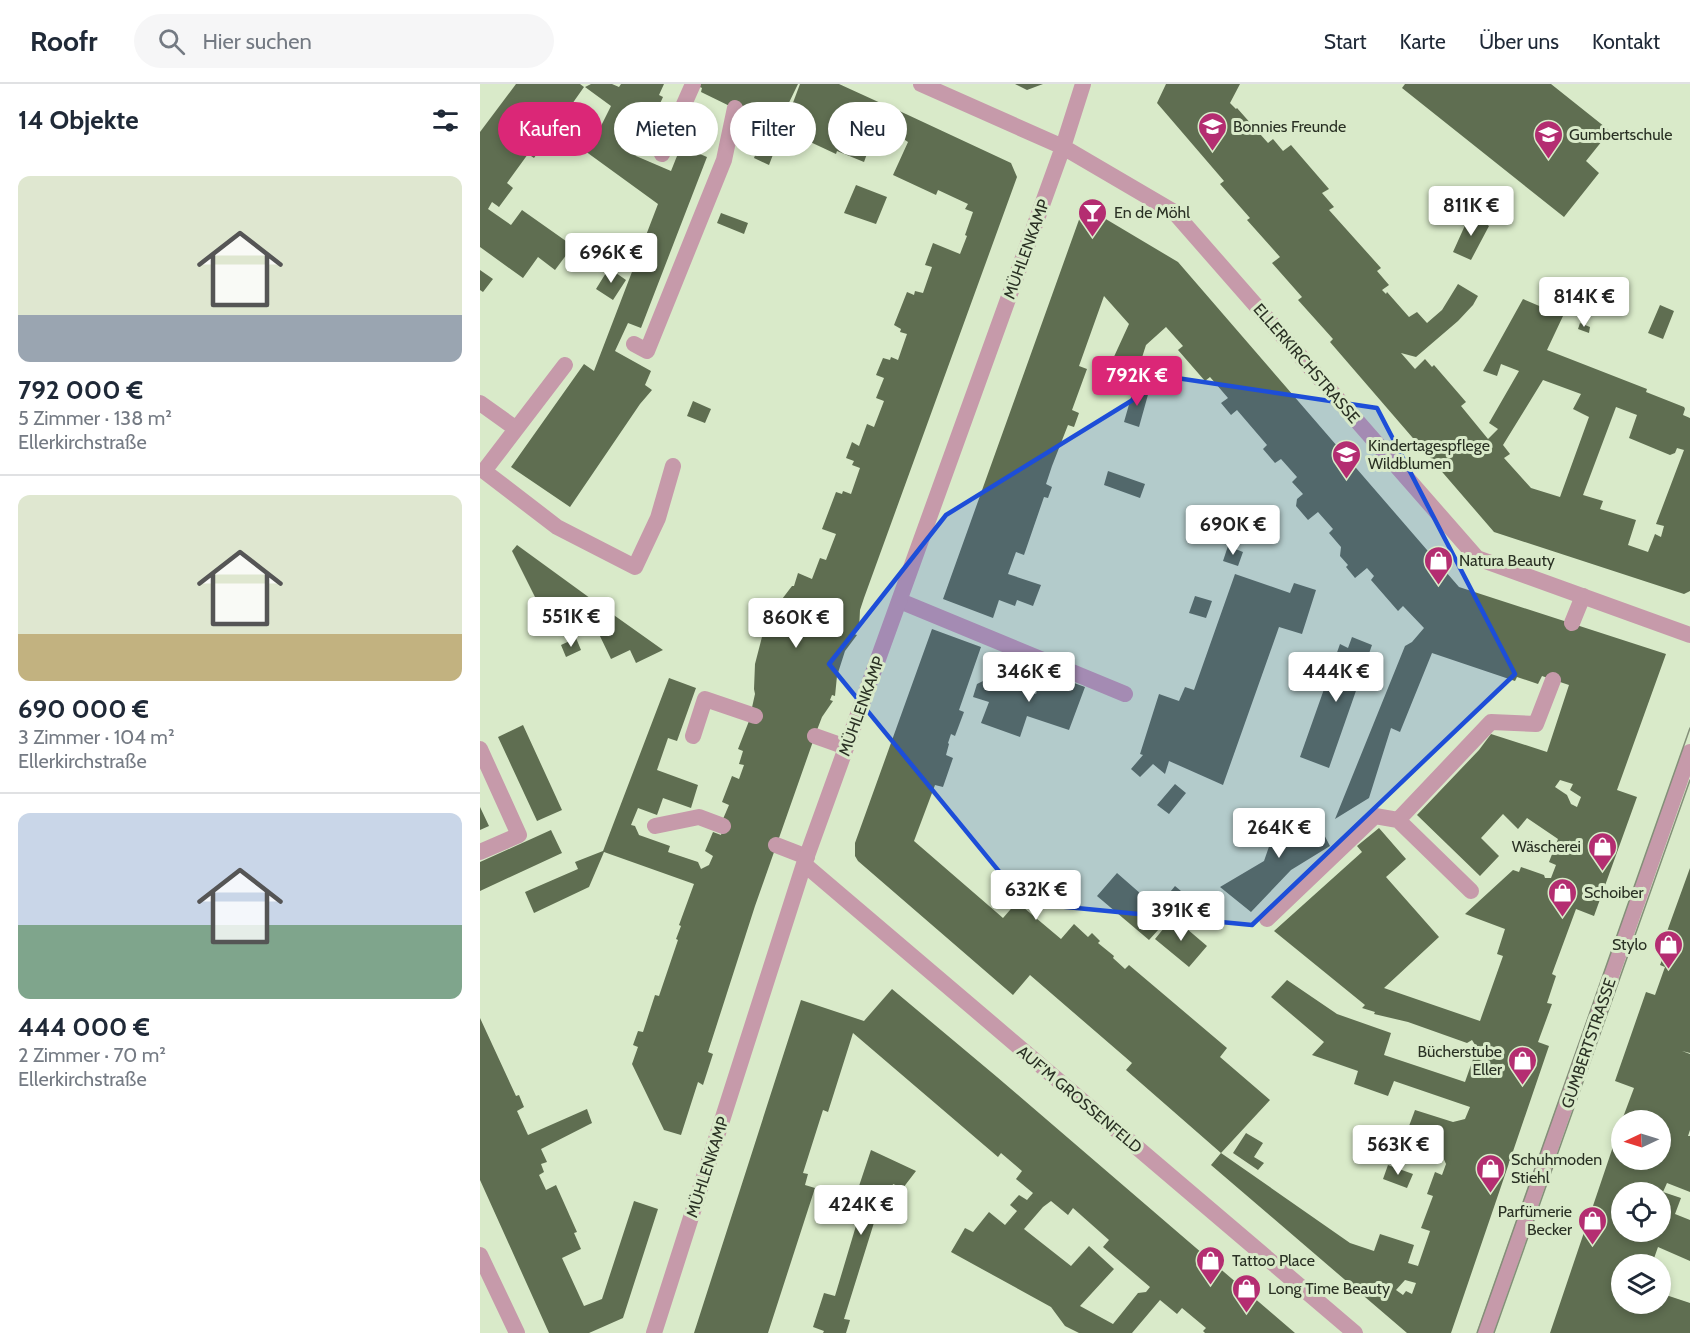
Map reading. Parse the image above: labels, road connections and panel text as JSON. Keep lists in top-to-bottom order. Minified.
{"streets":{"street":["MÜHLENKAMP","ELLERKIRCHSTRASSE","GUMBERTSTRASSE","AUF'M GROSSENFELD"]},"crossings":[["MÜHLENKAMP","ELLERKIRCHSTRASSE"],["MÜHLENKAMP","AUF'M GROSSENFELD"]],"places":{"school or university":["Bonnies Freunde","Gumbertschule","Kindertagespflege Wildblumen"],"bar":["En de Möhl"],"shop":["Natura Beauty","Wäscherei","Schoiber","Stylo","Bücherstube Eller","Schuhmoden Stiehl","Parfümerie Becker","Tattoo Place","Long Time Beauty"]},"north":"left","page":{"header":"Roofr","search":"Hier suchen","nav":["Start","Karte","Über uns","Kontakt"],"heading":"14 Objekte","chip":["Kaufen","Mieten","Filter","Neu"],"list":[{"name":"792 000 €","note":"5 Zimmer · 138 m² · Ellerkirchstraße"},{"name":"690 000 €","note":"3 Zimmer · 104 m² · Ellerkirchstraße"},{"name":"444 000 €","note":"2 Zimmer · 70 m² · Ellerkirchstraße"}],"price":["811K €","696K €","814K €","792K €","690K €","551K €","860K €","346K €","444K €","264K €","632K €","391K €","563K €","424K €"]}}
